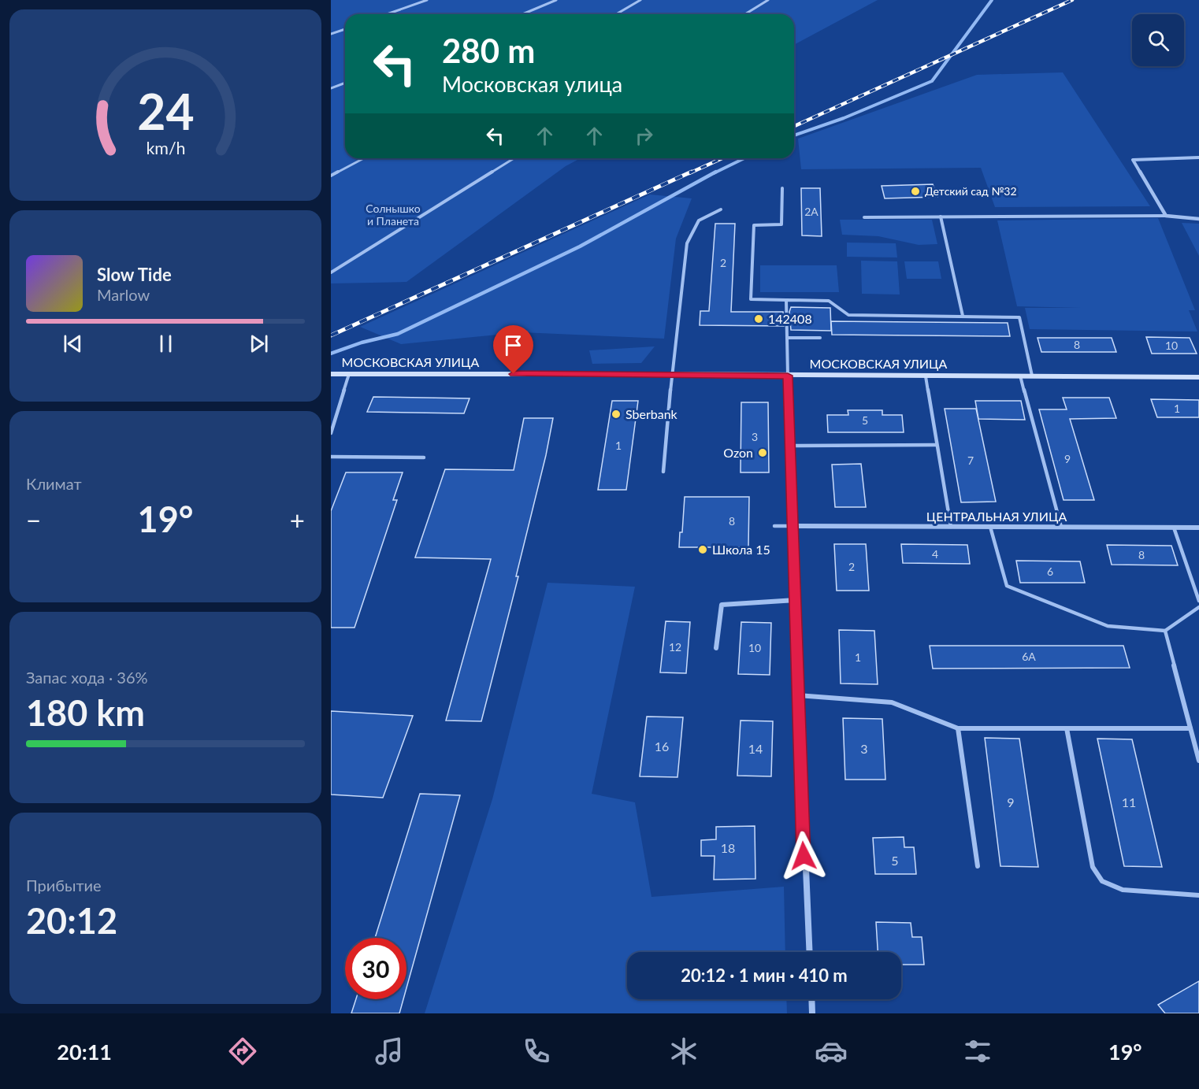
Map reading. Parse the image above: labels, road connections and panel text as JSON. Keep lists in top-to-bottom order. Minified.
{"streets":{"street":["МОСКОВСКАЯ УЛИЦА","ЦЕНТРАЛЬНАЯ УЛИЦА"]},"parks":["Солнышко и Планета"],"places":["Детский сад №32","142408","Sberbank","Ozon","Школа 15"],"house_numbers":["2А","2","8","10","1","5","3","1","9","7","8","4","8","2","6","12","10","6А","1","16","14","3","9","11","18","5"],"page":{"turn":["280 m","Московская улица"],"song":["Slow Tide","Marlow"],"tile":["Климат",["Запас хода · 36%","180 km"],["Прибытие","20:12"]],"heat":["−","19°","+"],"limit":"30","trip":"20:12 · 1 мин · 410 m","tabs":["20:11","19°"],"gauge":["24","km/h"]}}
